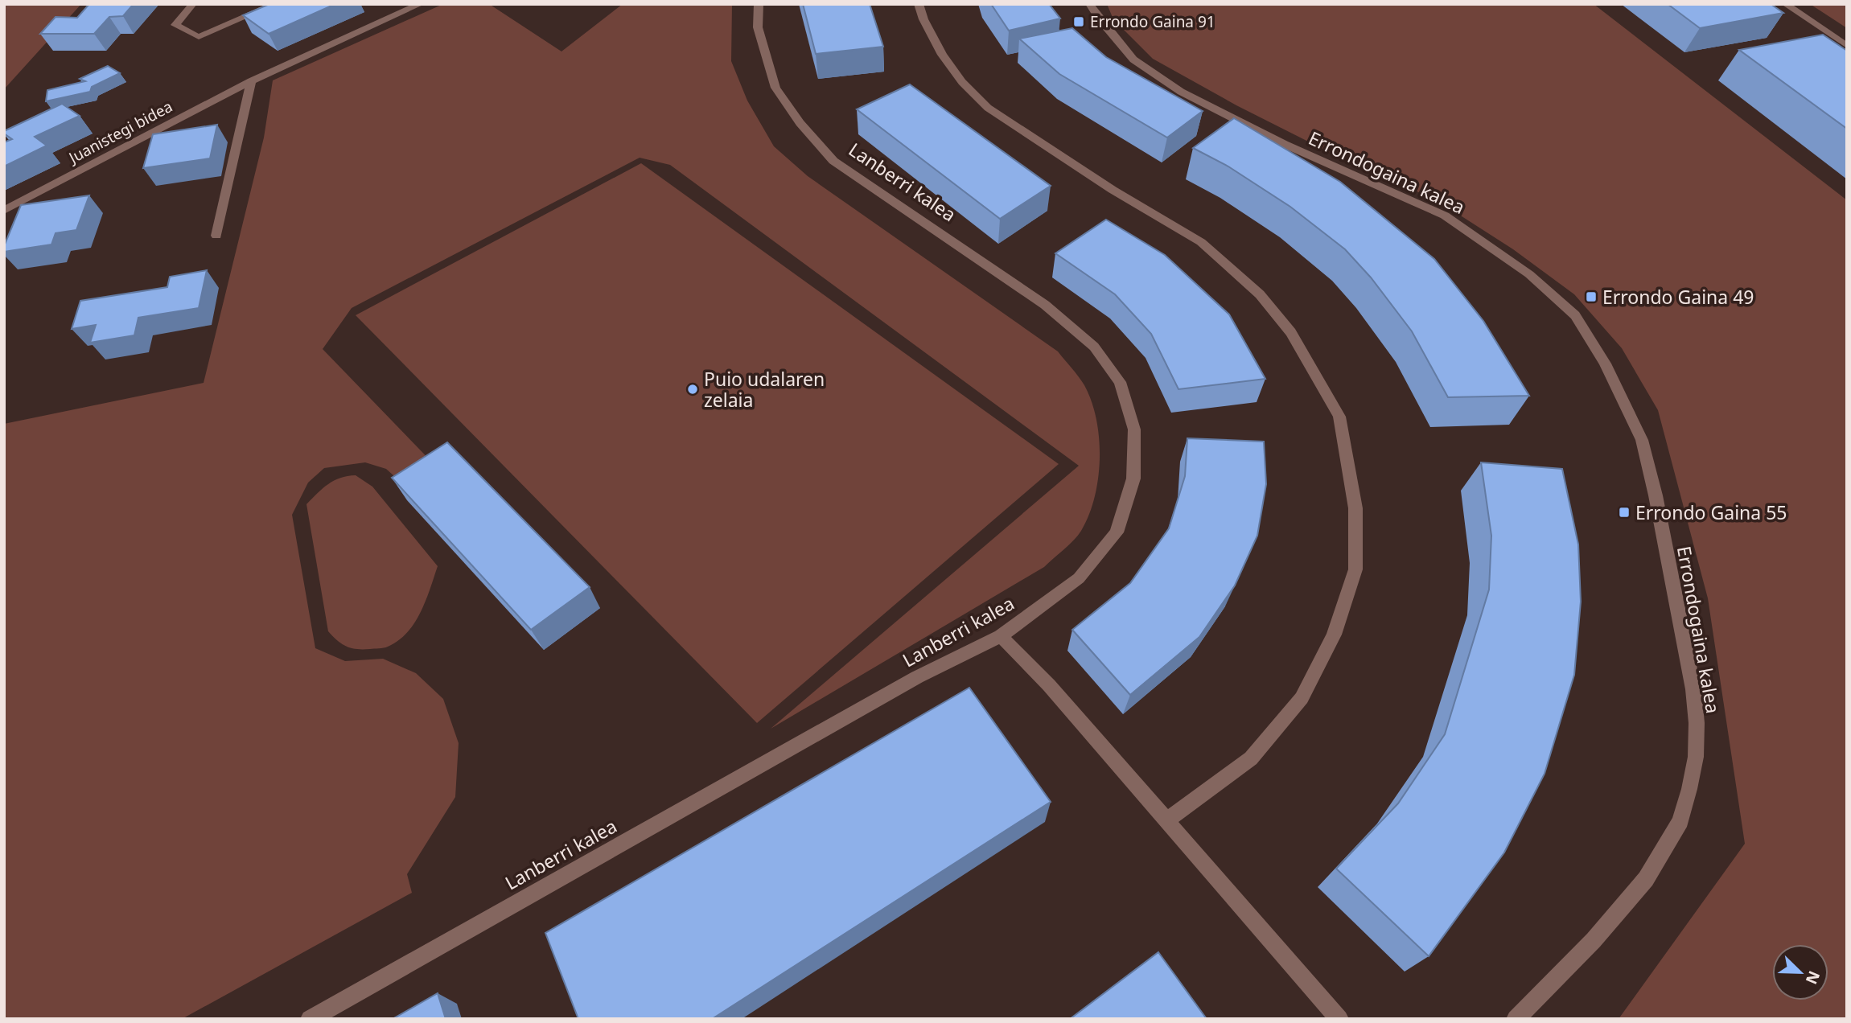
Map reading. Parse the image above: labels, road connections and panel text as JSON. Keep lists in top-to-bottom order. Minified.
{"streets":{"street":["Juanistegi bidea","Errondogaina kalea","Lanberri kalea"]},"places":{"transit":["Errondo Gaina 91","Errondo Gaina 49","Errondo Gaina 55"],"other":["Puio udalaren zelaia"]},"north":"bottom right"}
